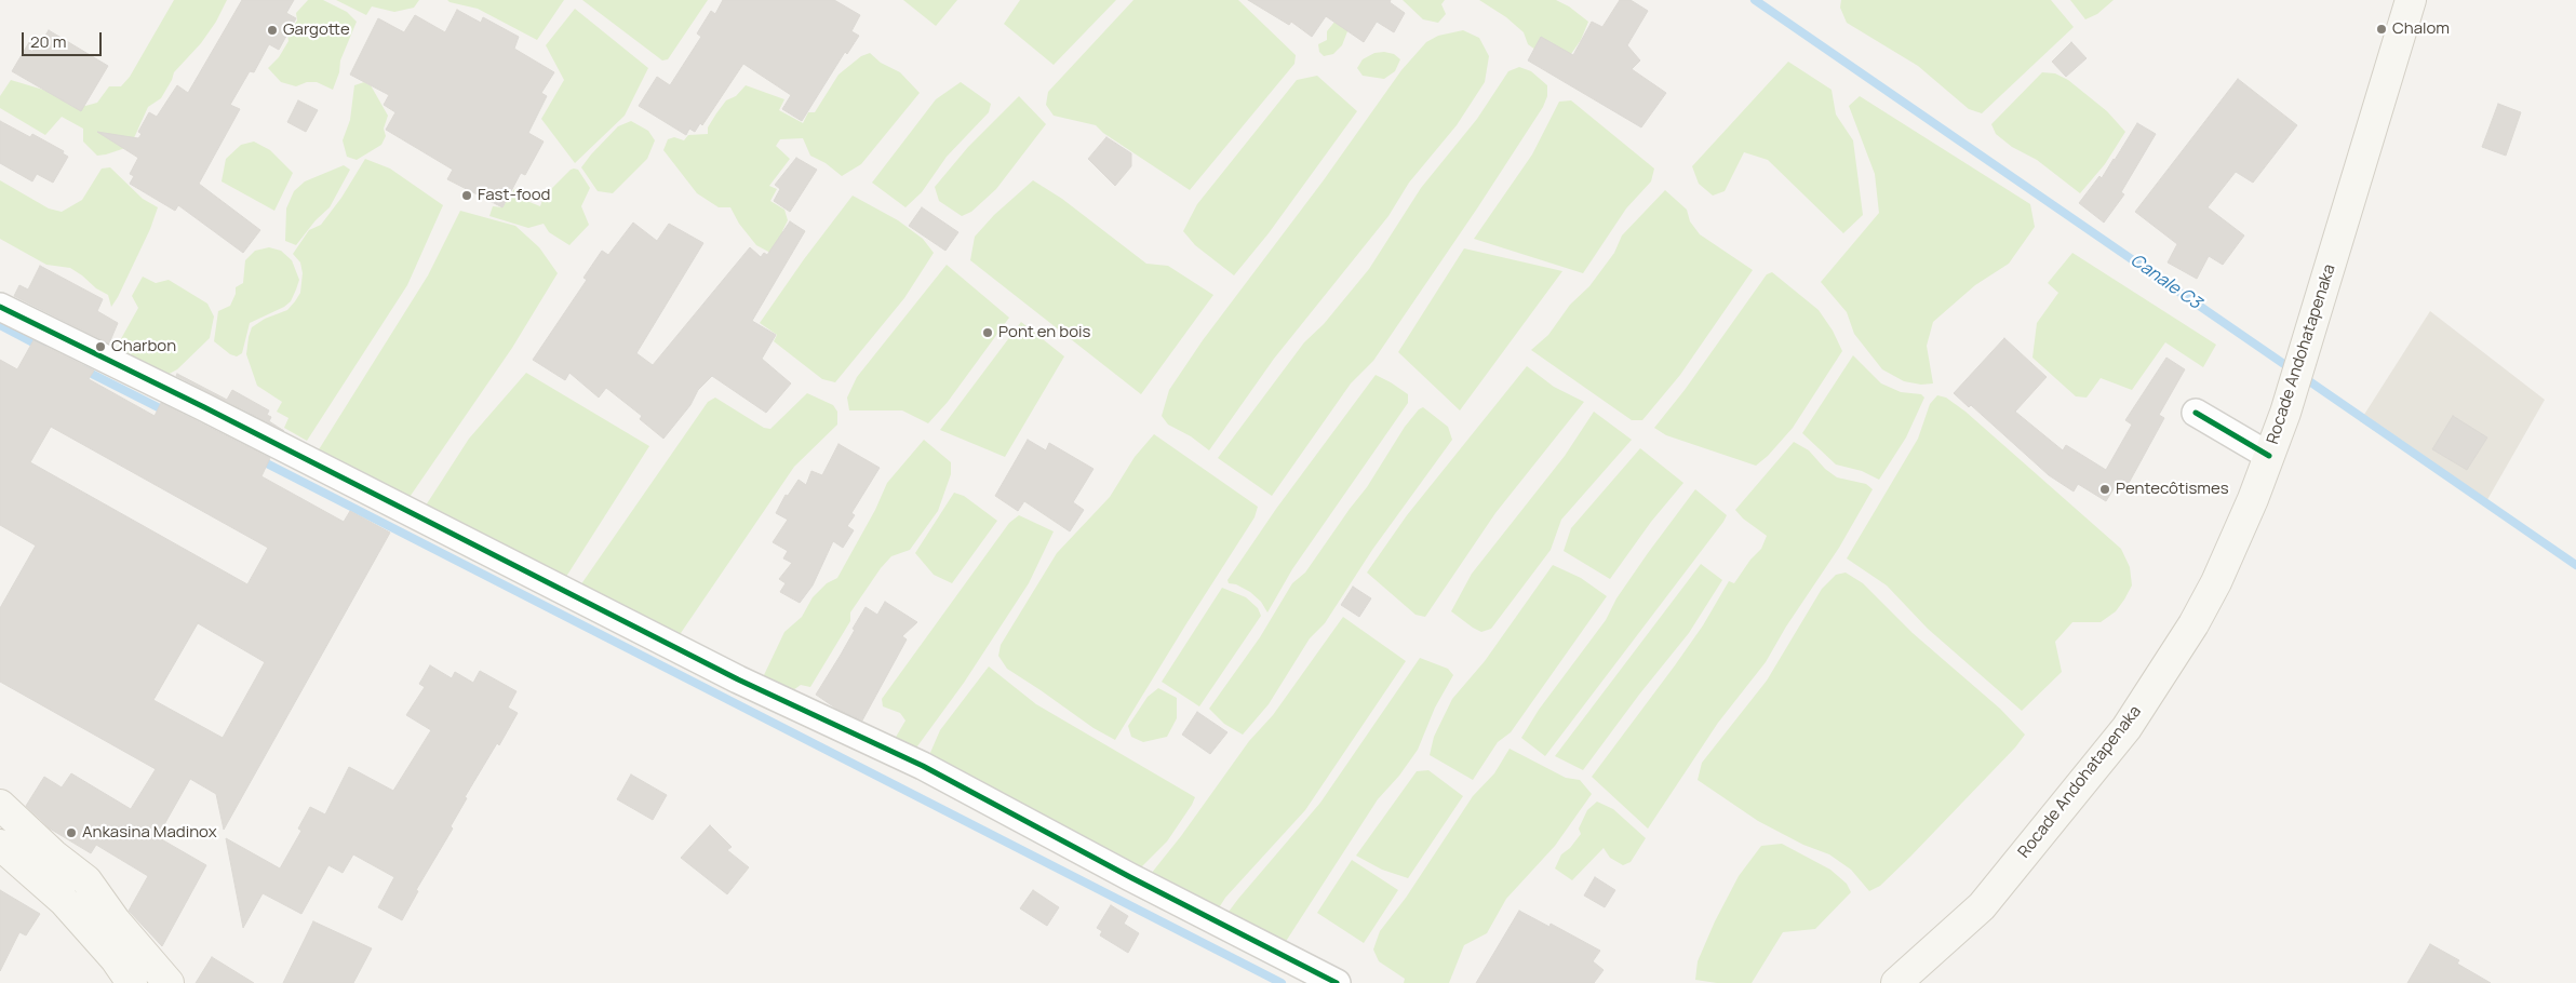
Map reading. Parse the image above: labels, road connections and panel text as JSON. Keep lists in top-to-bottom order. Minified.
{"streets":{"main road":["Rocade Andohatapenaka"]},"water":["Canale C3"],"places":["Chalom","Gargotte","Fast-food","Pont en bois","Charbon","Pentecôtismes","Ankasina Madinox"],"scale_bar":"20 m"}
